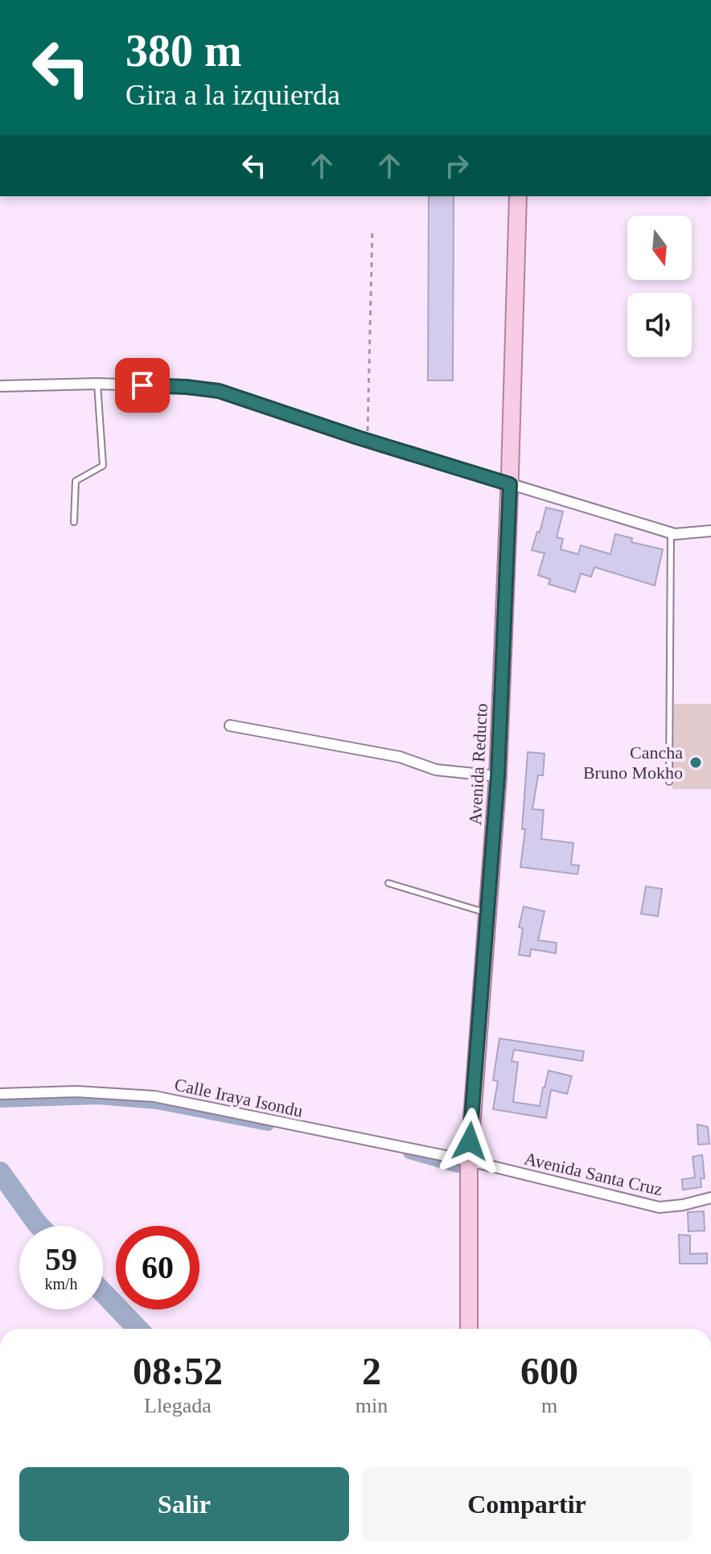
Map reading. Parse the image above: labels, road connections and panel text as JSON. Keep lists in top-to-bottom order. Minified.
{"streets":{"main road":["Avenida Reducto"],"street":["Calle Iraya Isondu","Avenida Santa Cruz"]},"crossings":[["Avenida Reducto","Calle Iraya Isondu"],["Avenida Reducto","Avenida Santa Cruz"],["Calle Iraya Isondu","Avenida Santa Cruz"]],"places":["Cancha Bruno Mokho"],"north":"bottom","page":{"turn":["380 m","Gira a la izquierda"],"speed":"59 km/h","limit":"60","eta":["08:52","Llegada","2","min","600","m"],"buttons":["Salir","Compartir"]}}
